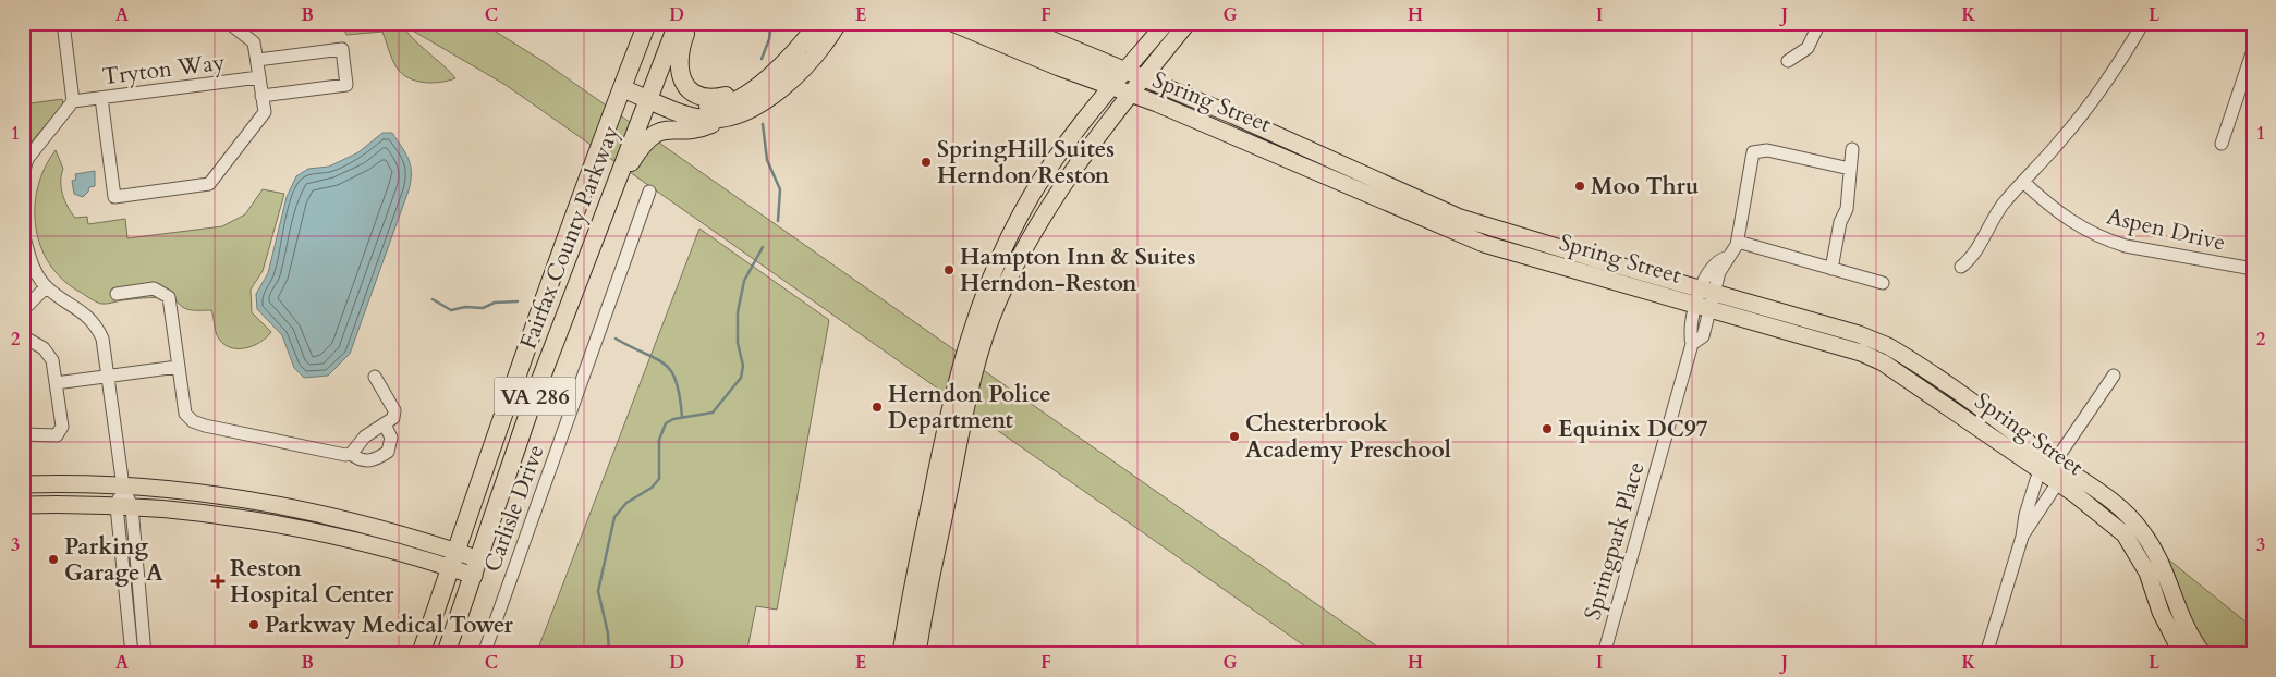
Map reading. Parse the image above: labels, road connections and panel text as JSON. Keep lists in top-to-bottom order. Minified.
{"streets":{"highway":["Fairfax County Parkway","VA 286"],"main road":["Spring Street"],"street":["Tryton Way","Aspen Drive","Carlisle Drive","Springpark Place"]},"crossings":[["Spring Street","Springpark Place"]],"places":{"other":["SpringHill Suites Herndon Reston","Moo Thru","Hampton Inn & Suites Herndon-Reston","Herndon Police Department","Equinix DC97","Chesterbrook Academy Preschool","Parking Garage A","Parkway Medical Tower"],"health":["Reston Hospital Center"]},"grid":{"columns":["A","B","C","D","E","F","G","H","I","J","K","L"],"rows":["1","2","3"]}}
